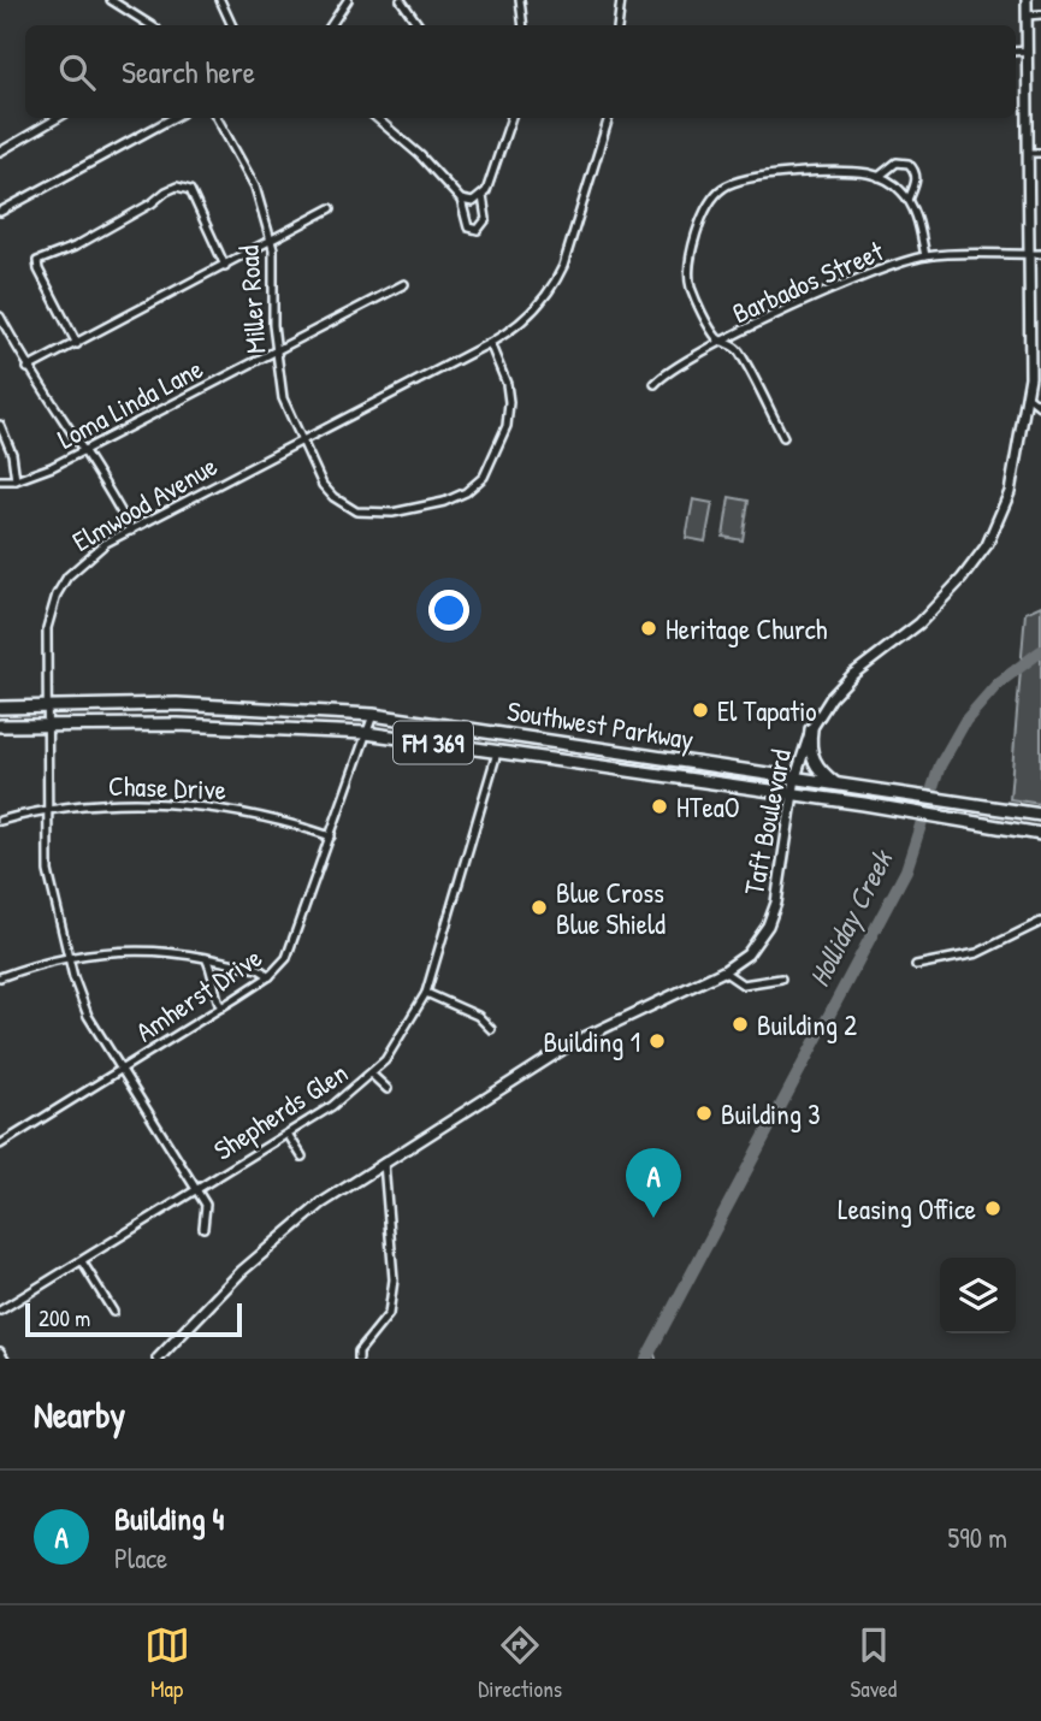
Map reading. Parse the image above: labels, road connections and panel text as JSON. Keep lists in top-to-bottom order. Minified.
{"streets":{"main road":["Southwest Parkway","FM 369"],"street":["Barbados Street","Miller Road","Loma Linda Lane","Elmwood Avenue","Chase Drive","Taft Boulevard","Amherst Drive","Shepherds Glen"]},"crossings":[["Barbados Street","Taft Boulevard"],["Miller Road","Loma Linda Lane"],["Miller Road","Elmwood Avenue"],["Elmwood Avenue","Southwest Parkway"],["Elmwood Avenue","Chase Drive"],["Elmwood Avenue","Amherst Drive"],["Elmwood Avenue","Shepherds Glen"],["Southwest Parkway","Taft Boulevard"],["Southwest Parkway","Amherst Drive"],["Southwest Parkway","Shepherds Glen"],["Chase Drive","Amherst Drive"]],"water":["Holliday Creek"],"places":["Heritage Church","El Tapatio","HTeaO","Blue Cross Blue Shield","Building 2","Building 1","Building 3","Leasing Office"],"scale_bar":"200 m","page":{"search":"Search here","pins":"A","scale":"200 m","heading":"Nearby","list":[{"mark":"A","name":"Building 4","note":"Place","value":"590 m"}],"nav":["Map","Directions","Saved"]}}
